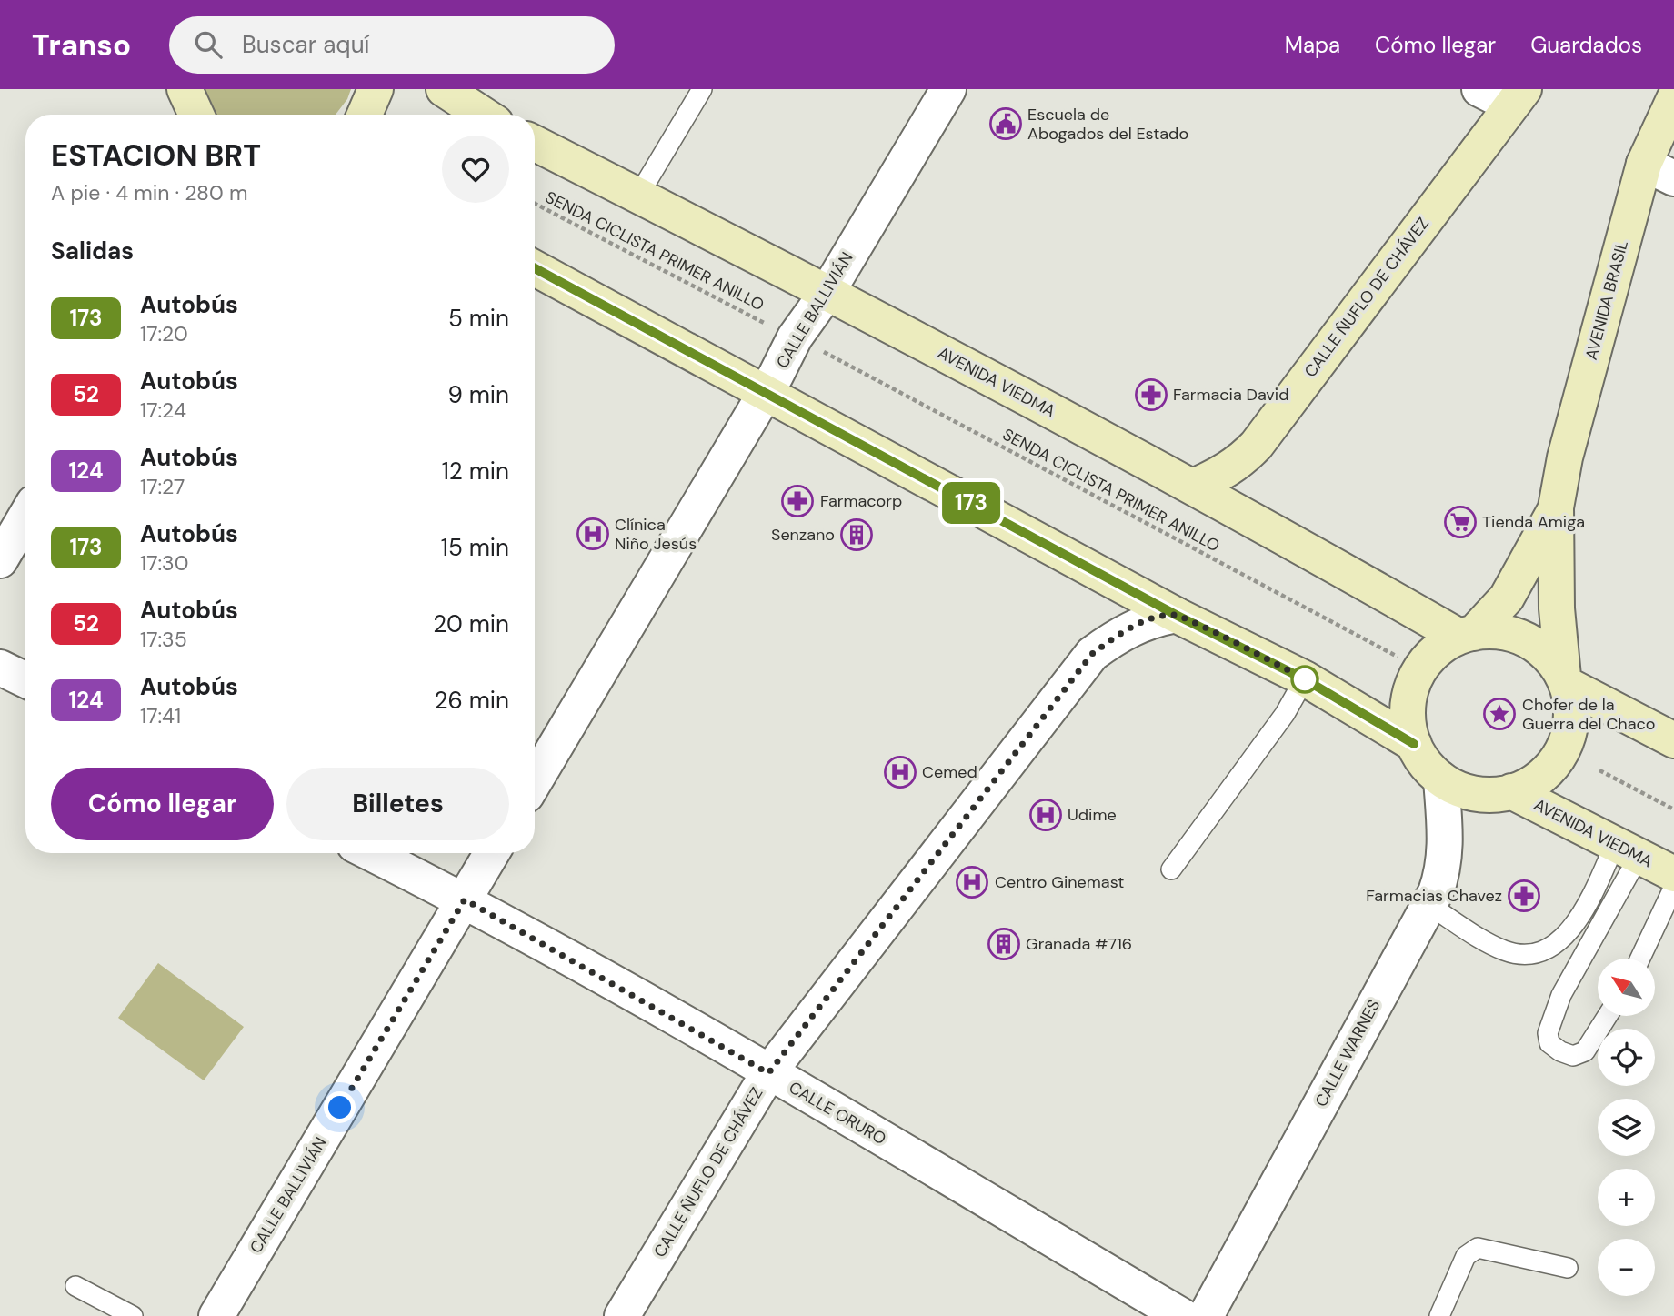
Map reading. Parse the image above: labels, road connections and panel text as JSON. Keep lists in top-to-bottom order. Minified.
{"streets":{"main road":["CALLE ÑUFLO DE CHÁVEZ","AVENIDA BRASIL","AVENIDA VIEDMA"],"street":["CALLE BALLIVIÁN","CALLE WARNES","CALLE ORURO"],"path":["SENDA CICLISTA PRIMER ANILLO"]},"crossings":[["CALLE ÑUFLO DE CHÁVEZ","AVENIDA VIEDMA"],["CALLE ÑUFLO DE CHÁVEZ","CALLE ORURO"],["AVENIDA BRASIL","AVENIDA VIEDMA"],["AVENIDA BRASIL","CALLE WARNES"],["CALLE BALLIVIÁN","AVENIDA VIEDMA"],["CALLE BALLIVIÁN","CALLE ORURO"],["AVENIDA VIEDMA","CALLE WARNES"]],"places":{"public building":["Escuela de Abogados del Estado"],"pharmacy":["Farmacia David","Farmacorp","Farmacias Chavez"],"supermarket":["Tienda Amiga"],"hospital":["Clínica Niño Jesús","Cemed","Udime","Centro Ginemast"],"building":["Senzano","Granada #716"],"place":["Chofer de la Guerra del Chaco"]},"lines":["bus line 173"],"north":"top left","page":{"header":"Transo","search":"Buscar aquí","nav":["Mapa","Cómo llegar","Guardados"],"on_map":"173","heading":[["ESTACION BRT","A pie · 4 min · 280 m"],"Salidas"],"list":[{"mark":"173","name":"Autobús","note":"17:20","value":"5 min"},{"mark":"52","name":"Autobús","note":"17:24","value":"9 min"},{"mark":"124","name":"Autobús","note":"17:27","value":"12 min"},{"mark":"173","name":"Autobús","note":"17:30","value":"15 min"},{"mark":"52","name":"Autobús","note":"17:35","value":"20 min"},{"mark":"124","name":"Autobús","note":"17:41","value":"26 min"}],"buttons":["Cómo llegar","Billetes"],"map_buttons":["+","−"]}}
